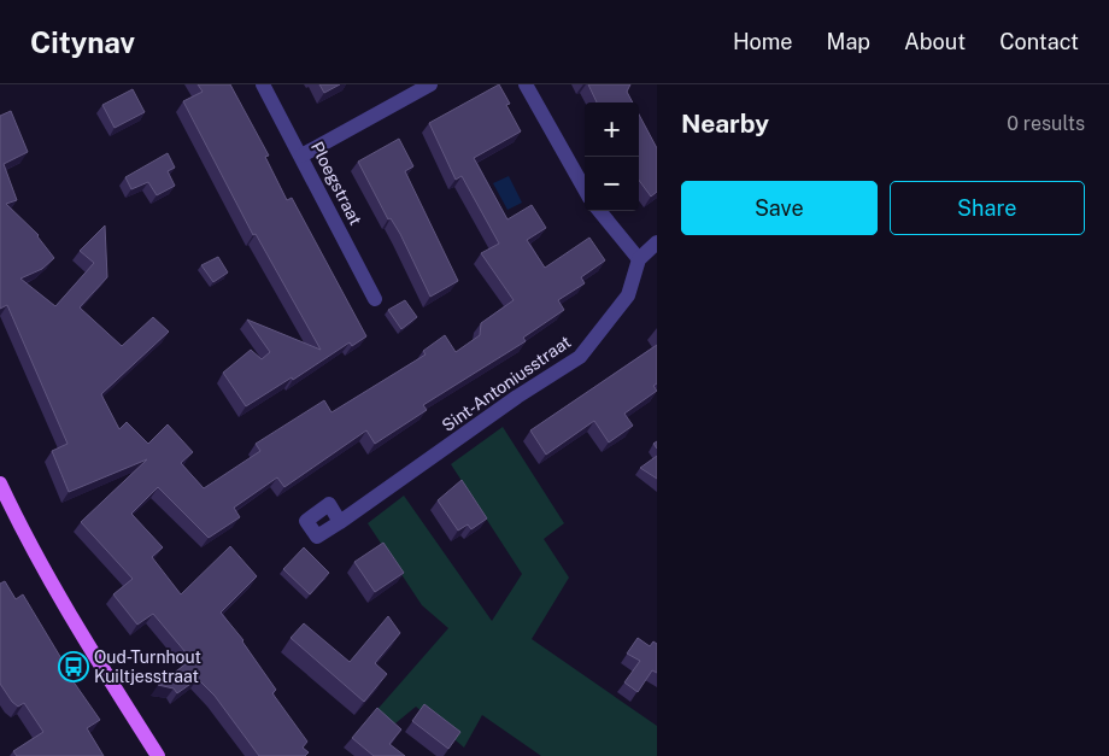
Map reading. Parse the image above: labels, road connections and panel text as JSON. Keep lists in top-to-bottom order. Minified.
{"streets":{"street":["Ploegstraat","Sint-Antoniusstraat"]},"places":{"bus stop":["Oud-Turnhout Kuiltjesstraat"]},"page":{"header":"Citynav","nav":["Home","Map","About","Contact"],"heading":["Nearby","0 results"],"map_buttons":["+","−"],"buttons":["Save","Share"]}}
